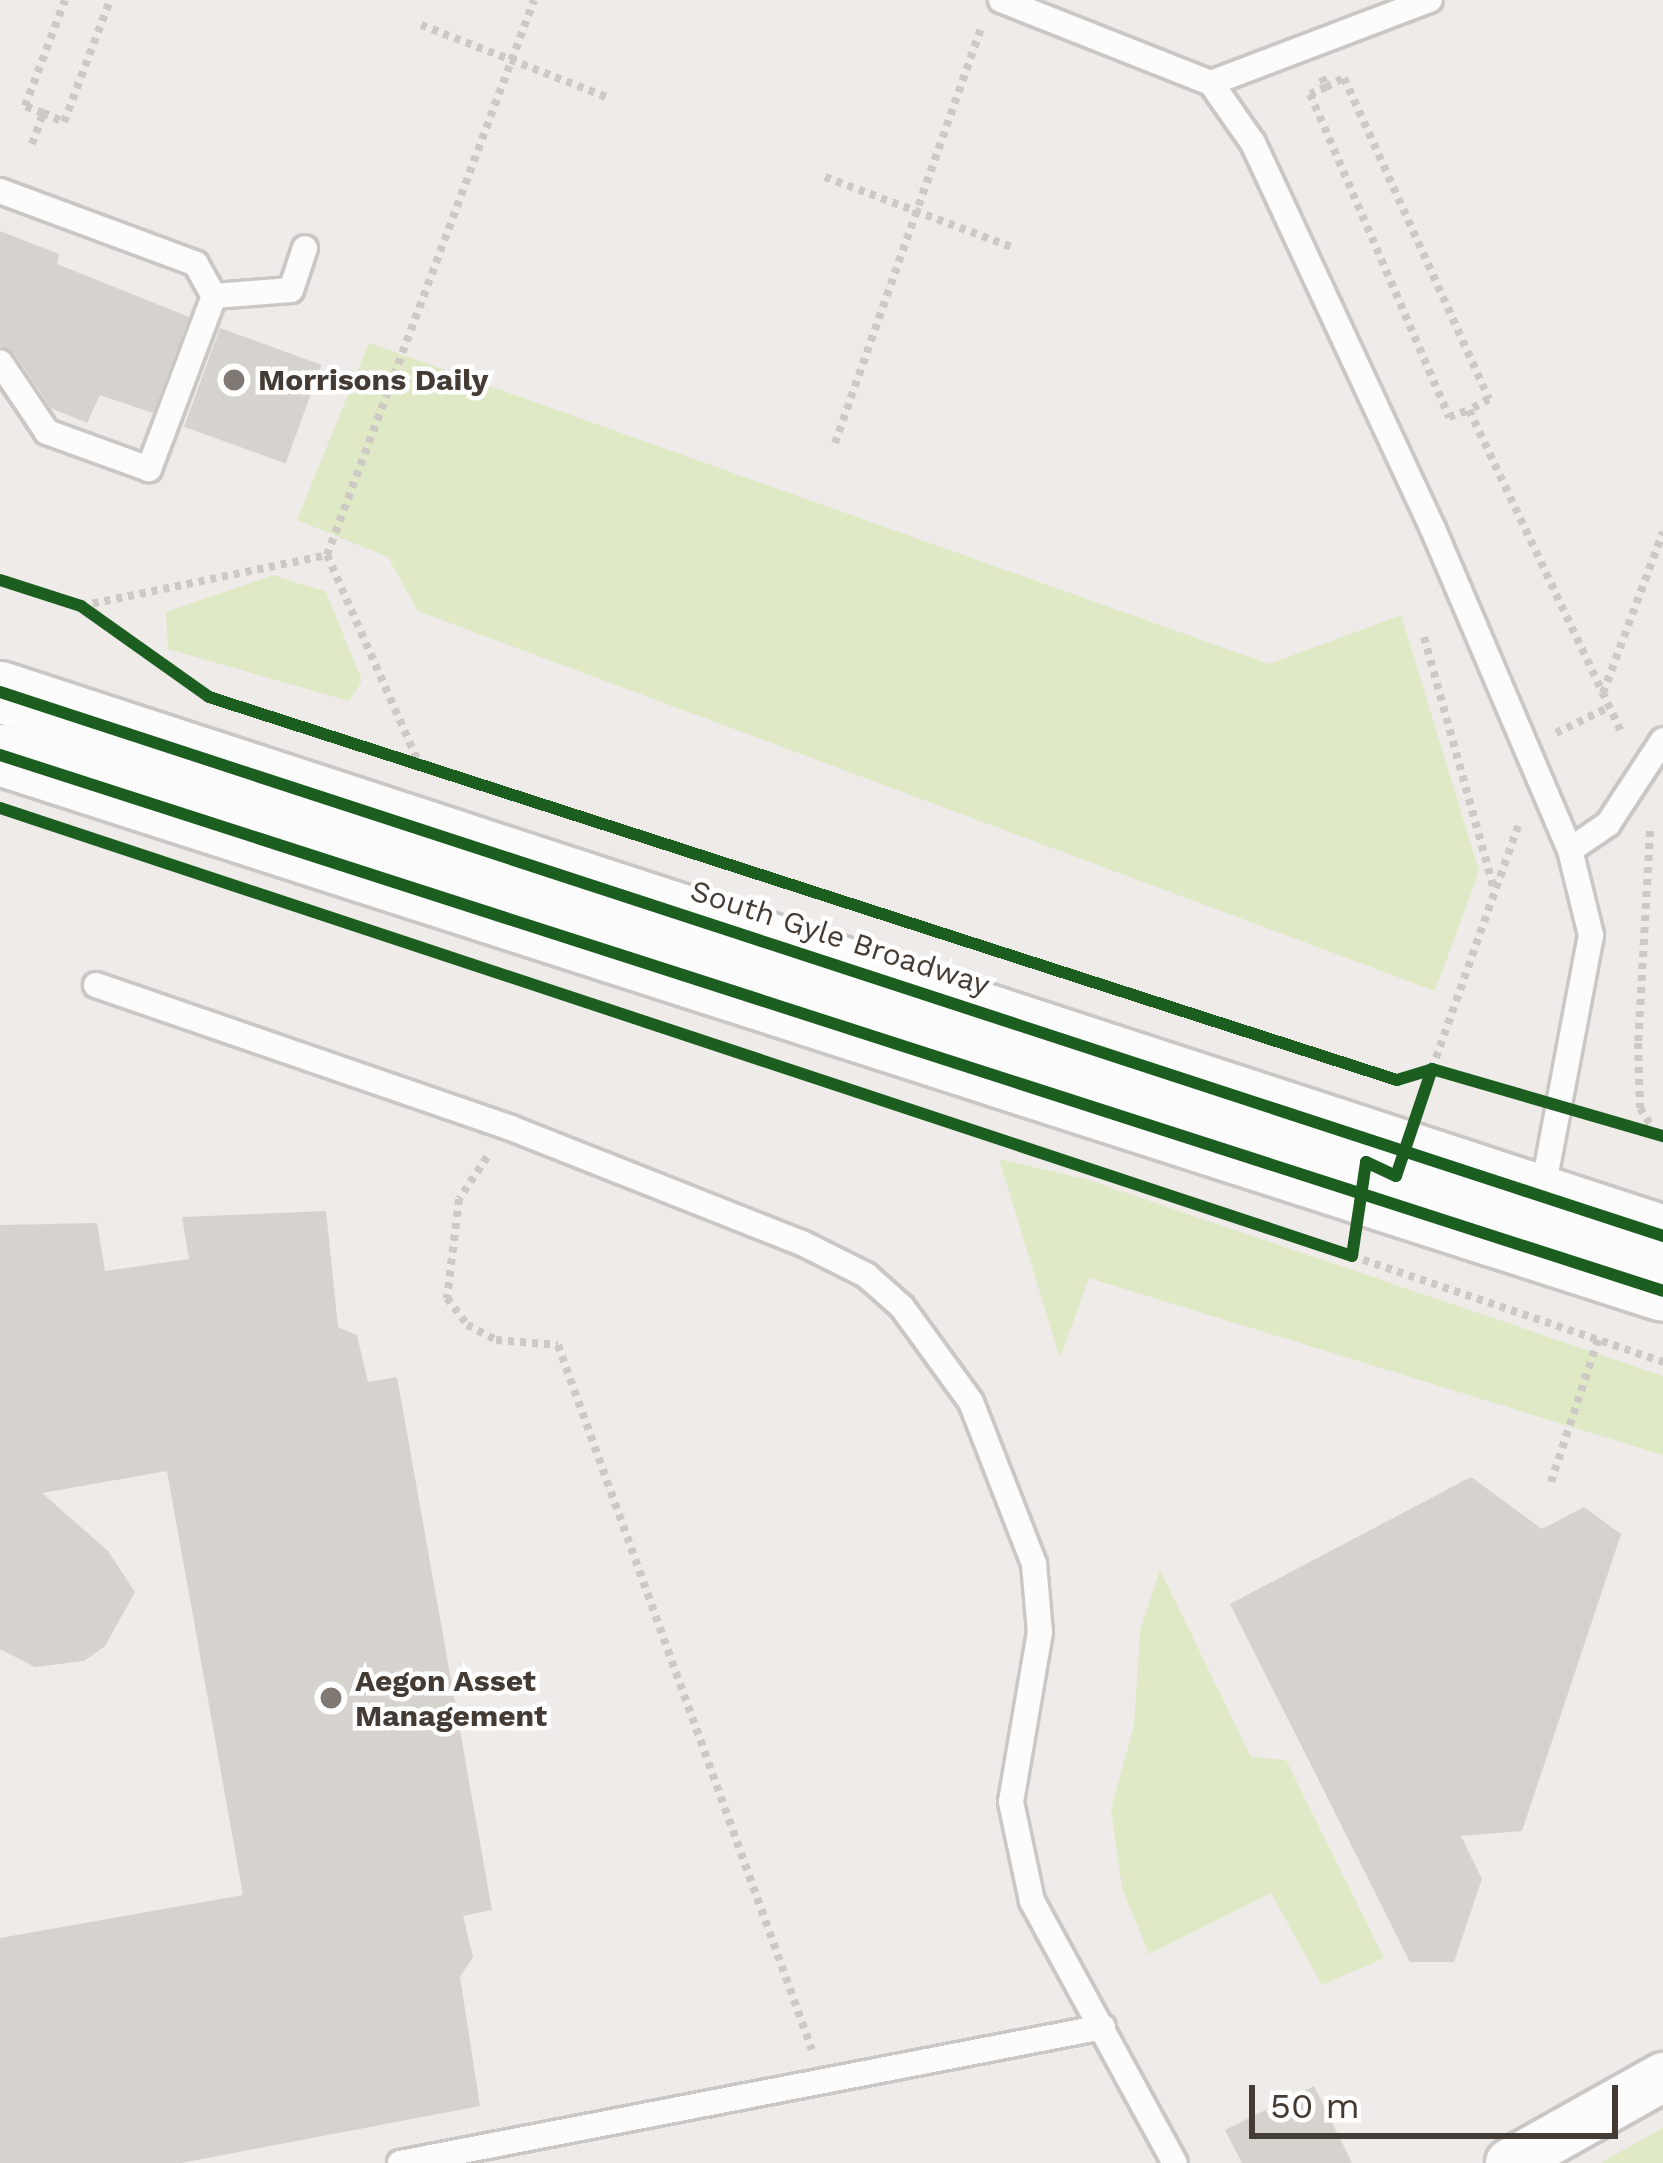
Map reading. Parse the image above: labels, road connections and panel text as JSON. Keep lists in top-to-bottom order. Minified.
{"streets":{"street":["South Gyle Broadway"]},"places":["Morrisons Daily","Aegon Asset Management"],"scale_bar":"50 m"}
